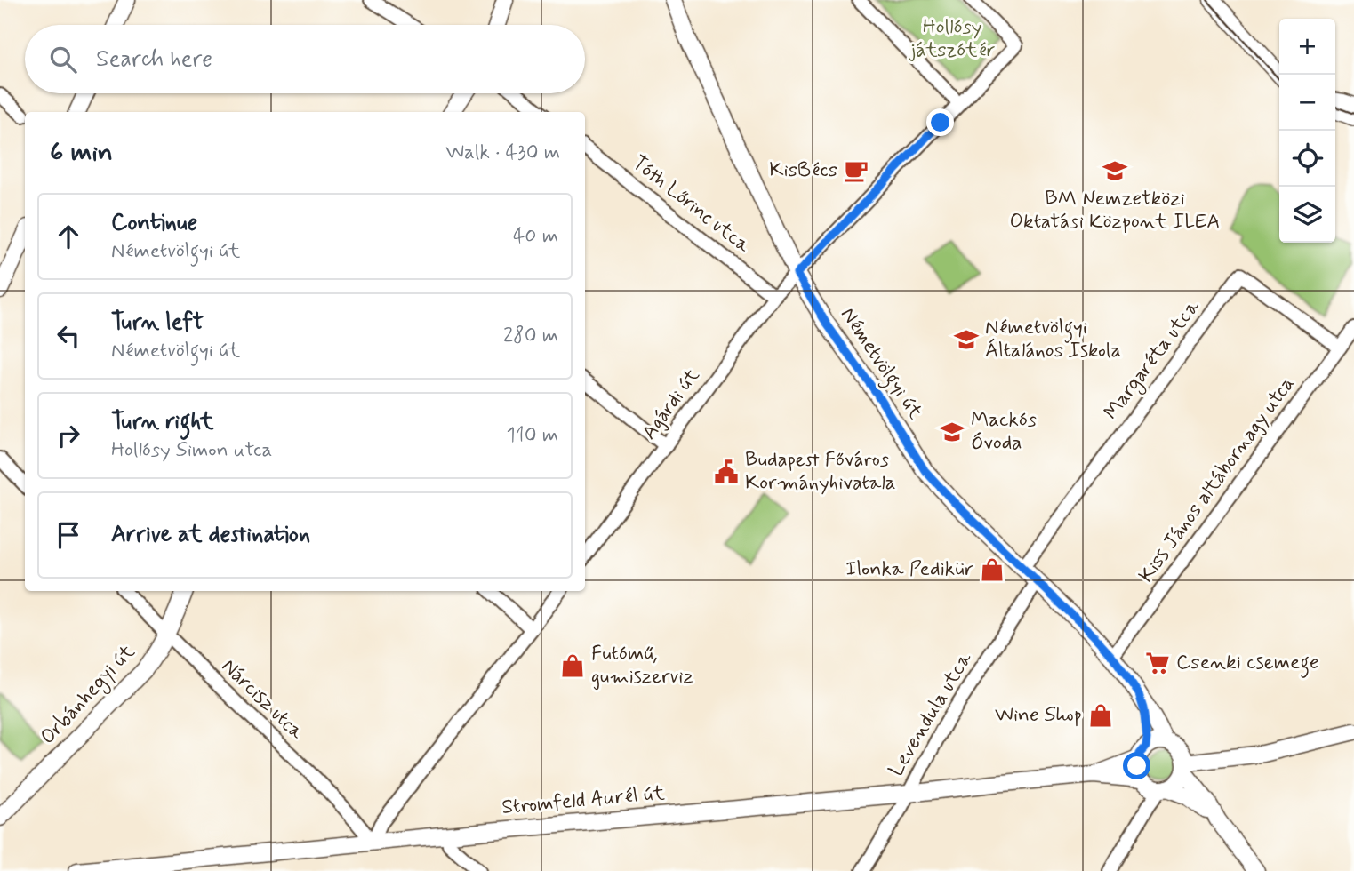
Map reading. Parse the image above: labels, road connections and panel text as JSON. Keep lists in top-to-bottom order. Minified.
{"streets":{"street":["Tóth Lőrinc utca","Margaréta utca","Németvölgyi út","Agárdi út","Kiss János altábornagy utca","Orbánhegyi út","Nárcisz utca","Levendula utca","Stromfeld Aurél út"]},"crossings":[["Tóth Lőrinc utca","Agárdi út"],["Margaréta utca","Németvölgyi út"],["Margaréta utca","Kiss János altábornagy utca"],["Németvölgyi út","Agárdi út"],["Németvölgyi út","Kiss János altábornagy utca"],["Németvölgyi út","Levendula utca"],["Németvölgyi út","Stromfeld Aurél út"],["Orbánhegyi út","Nárcisz utca"],["Nárcisz utca","Stromfeld Aurél út"],["Levendula utca","Stromfeld Aurél út"]],"parks":["Hollósy játszótér"],"places":{"cafe":["KisBécs"],"school or university":["BM Nemzetközi Oktatási Központ ILEA","Németvölgyi Általános Iskola","Mackós Óvoda"],"public building":["Budapest Főváros Kormányhivatala"],"shop":["Ilonka Pedikür","Futómű, gumiszerviz","Wine Shop"],"supermarket":["Csenki csemege"]},"page":{"map_buttons":["+","−"],"search":"Search here","heading":["6 min","Walk · 430 m"],"list":[["Continue","Németvölgyi út","40 m"],["Turn left","Németvölgyi út","280 m"],["Turn right","Hollósy Simon utca","110 m"],"Arrive at destination"]}}
